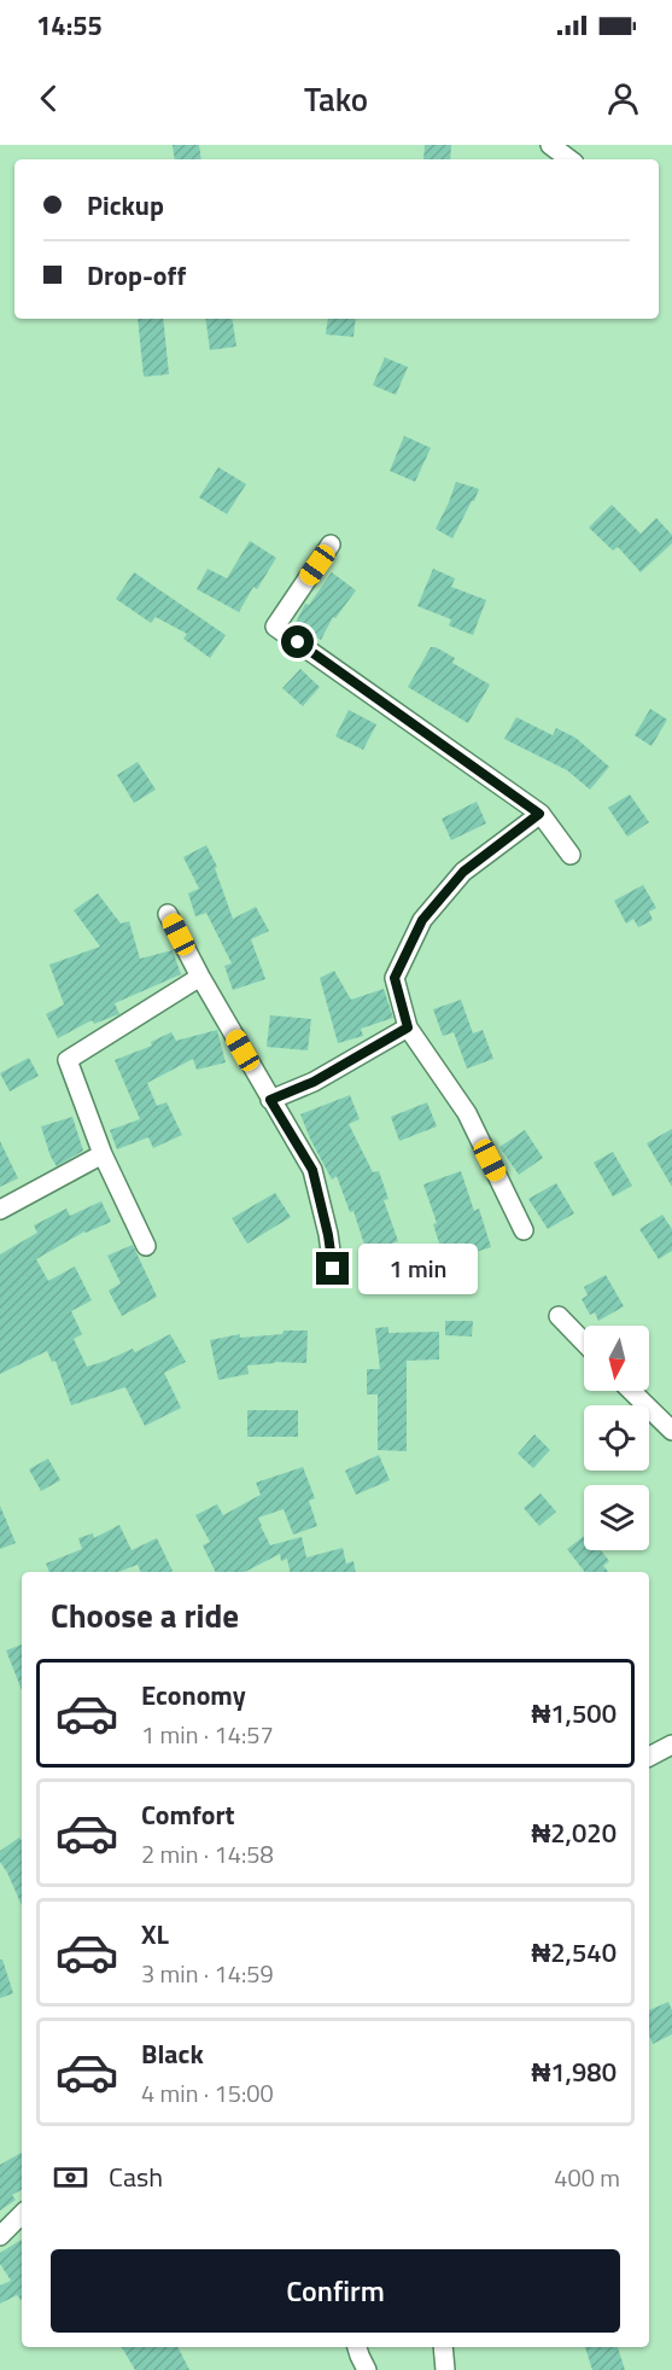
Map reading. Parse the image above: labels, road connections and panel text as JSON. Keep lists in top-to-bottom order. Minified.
{"north":"bottom","page":{"status":"14:55","header":"Tako","banner":["Pickup","Drop-off"],"bubble":"1 min","heading":"Choose a ride","list":[{"name":"Economy","note":"1 min · 14:57","value":"₦1,500"},{"name":"Comfort","note":"2 min · 14:58","value":"₦2,020"},{"name":"XL","note":"3 min · 14:59","value":"₦2,540"},{"name":"Black","note":"4 min · 15:00","value":"₦1,980"}],"pay":["Cash","400 m"],"buttons":"Confirm"}}
